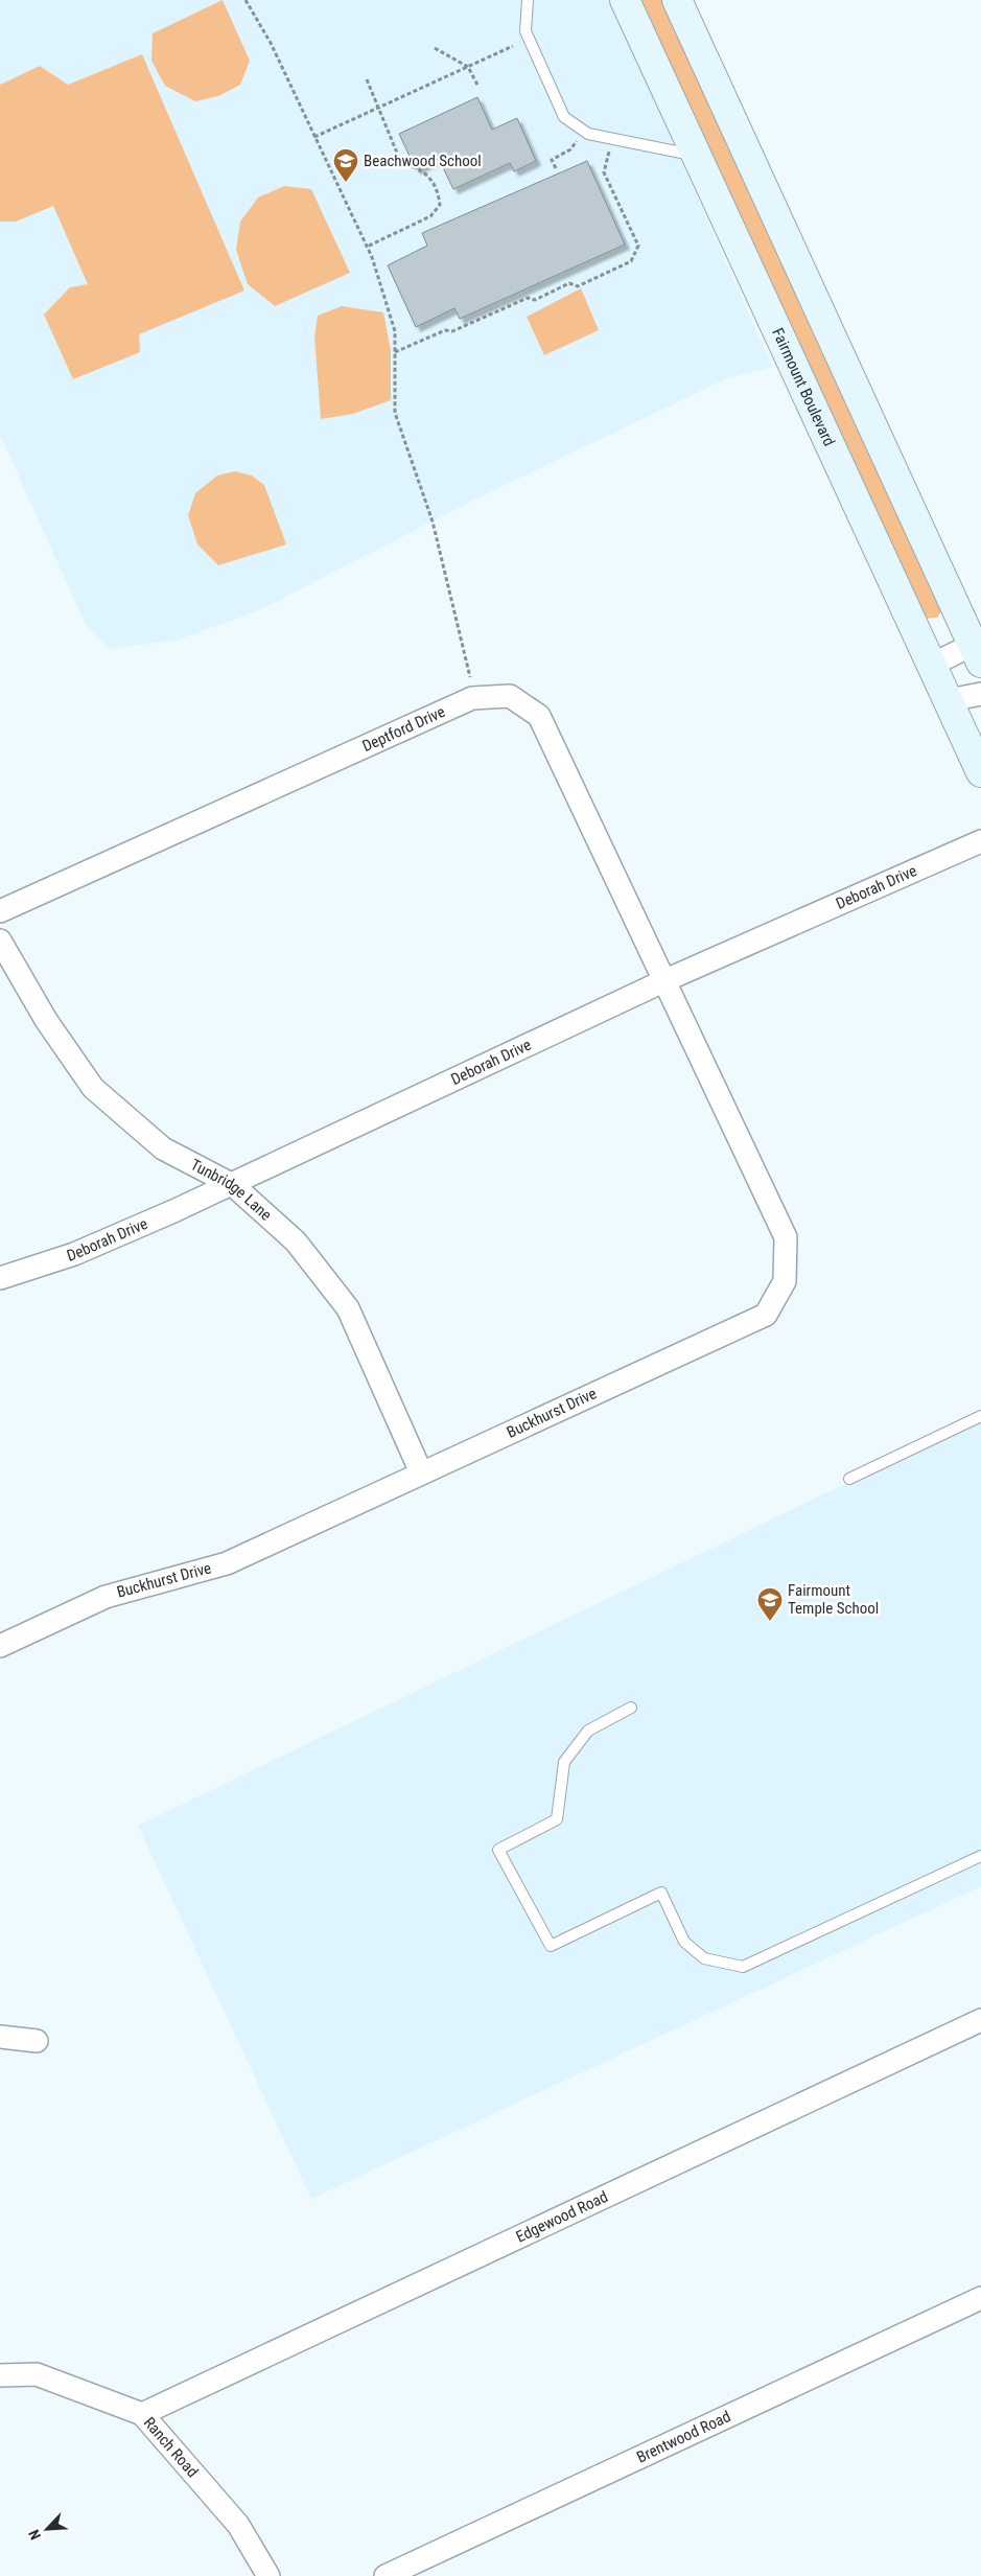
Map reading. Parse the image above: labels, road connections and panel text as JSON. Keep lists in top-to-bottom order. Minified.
{"streets":{"main road":["Fairmount Boulevard"],"street":["Deptford Drive","Deborah Drive","Tunbridge Lane","Buckhurst Drive","Edgewood Road","Brentwood Road","Ranch Road"]},"crossings":[["Deptford Drive","Deborah Drive"],["Deptford Drive","Buckhurst Drive"],["Deborah Drive","Tunbridge Lane"],["Deborah Drive","Buckhurst Drive"],["Tunbridge Lane","Buckhurst Drive"],["Edgewood Road","Ranch Road"]],"places":{"school or university":["Beachwood School","Fairmount Temple School"]},"north":"bottom left"}
